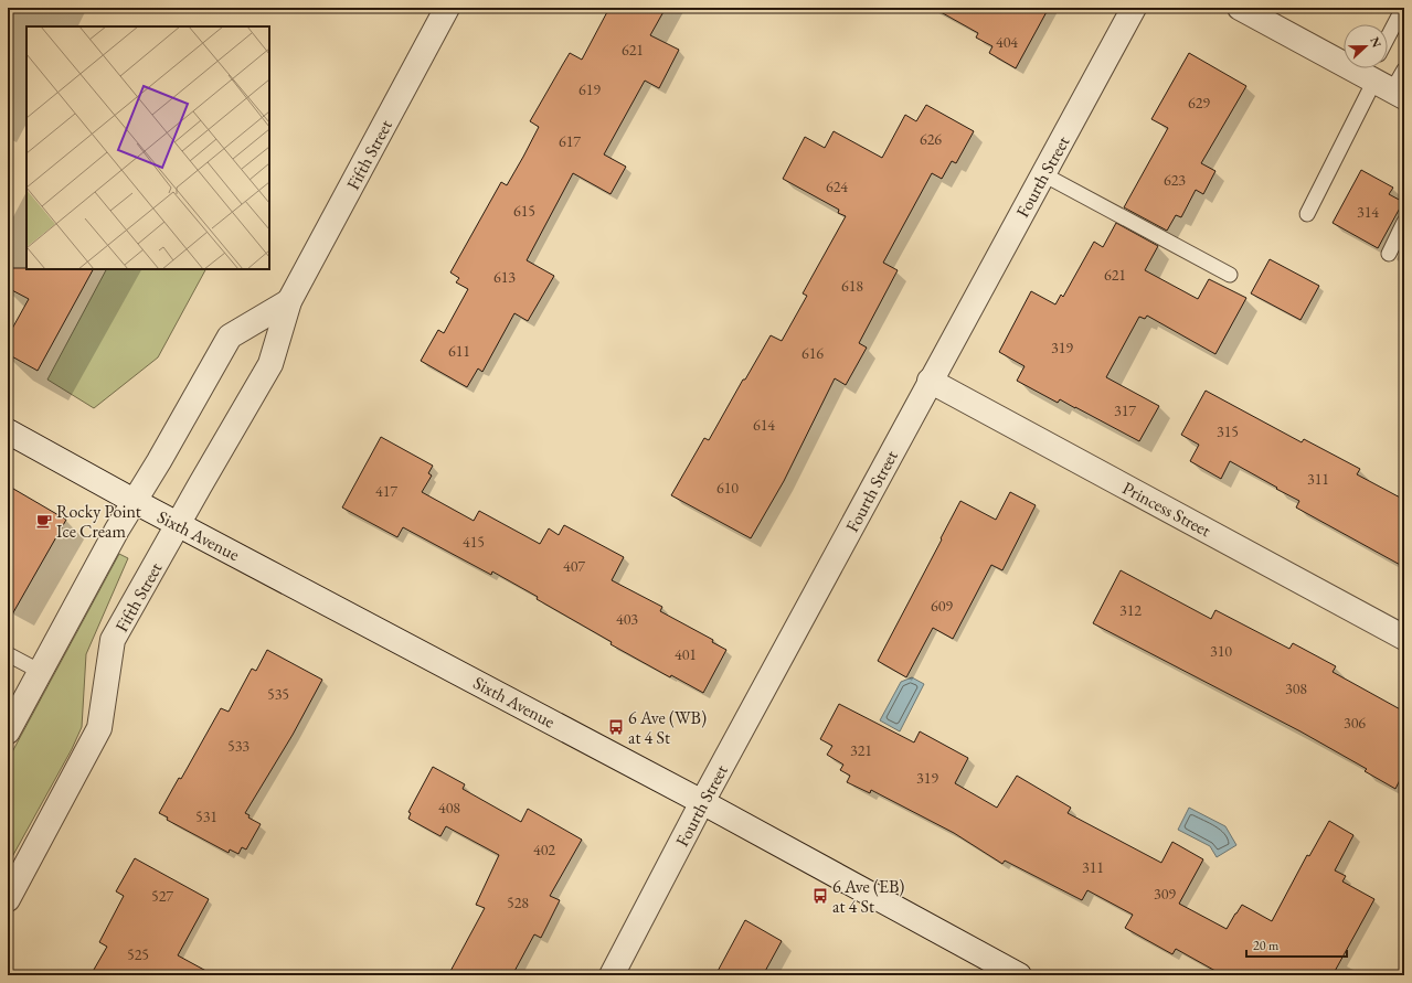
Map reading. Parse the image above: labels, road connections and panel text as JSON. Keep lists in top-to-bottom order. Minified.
{"streets":{"street":["Fifth Street","Fourth Street","Princess Street","Sixth Avenue"]},"crossings":[["Fifth Street","Sixth Avenue"],["Fourth Street","Princess Street"],["Fourth Street","Sixth Avenue"]],"places":{"cafe":["Rocky Point Ice Cream"],"bus stop":["6 Ave (WB) at 4 St","6 Ave (EB) at 4 St"]},"house_numbers":["404","621","619","629","626","617","623","624","615","314","621","613","618","319","611","616","317","614","315","311","610","417","415","407","609","312","403","310","401","308","535","306","533","321","319","408","531","402","311","309","527","528","525"],"scale_bar":"20 m","north":"right"}
